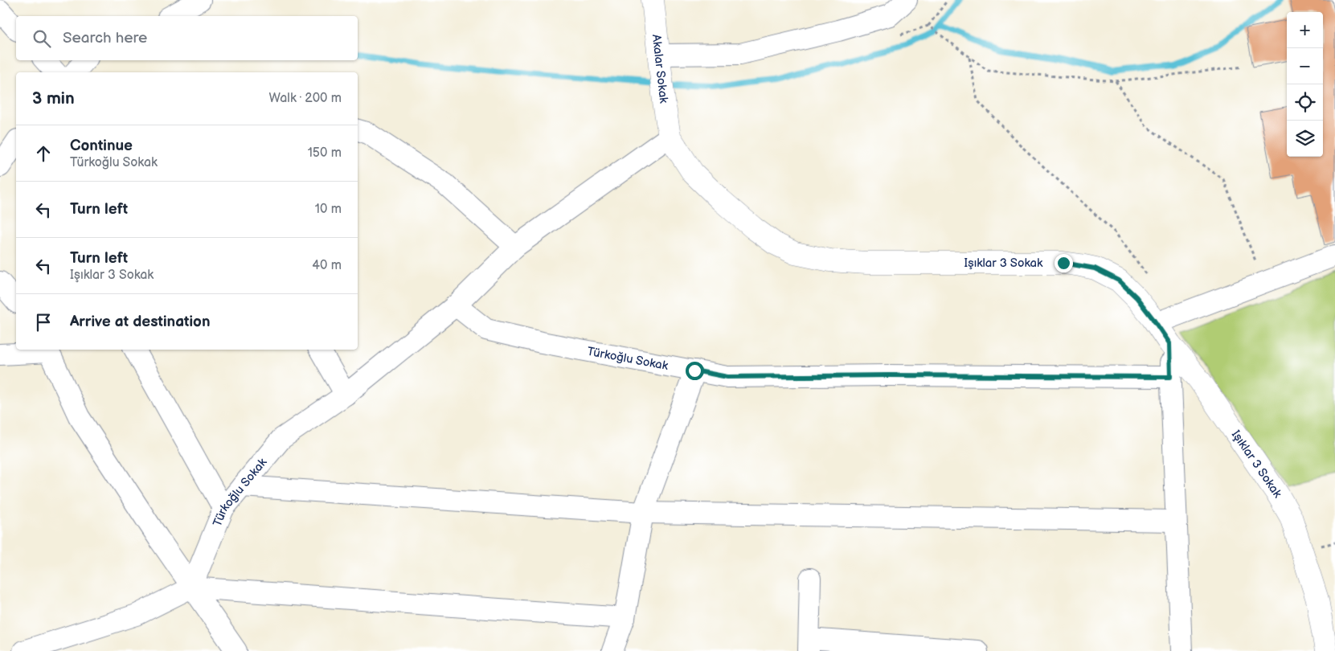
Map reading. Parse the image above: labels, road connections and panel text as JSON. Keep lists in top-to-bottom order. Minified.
{"streets":{"street":["Akalar Sokak","Işıklar 3 Sokak","Türkoğlu Sokak"]},"crossings":[["Akalar Sokak","Işıklar 3 Sokak"],["Akalar Sokak","Türkoğlu Sokak"],["Işıklar 3 Sokak","Türkoğlu Sokak"]],"page":{"map_buttons":["+","−"],"search":"Search here","heading":["3 min","Walk · 200 m"],"list":[["Continue","Türkoğlu Sokak","150 m"],["Turn left","10 m"],["Turn left","Işıklar 3 Sokak","40 m"],"Arrive at destination"]}}
